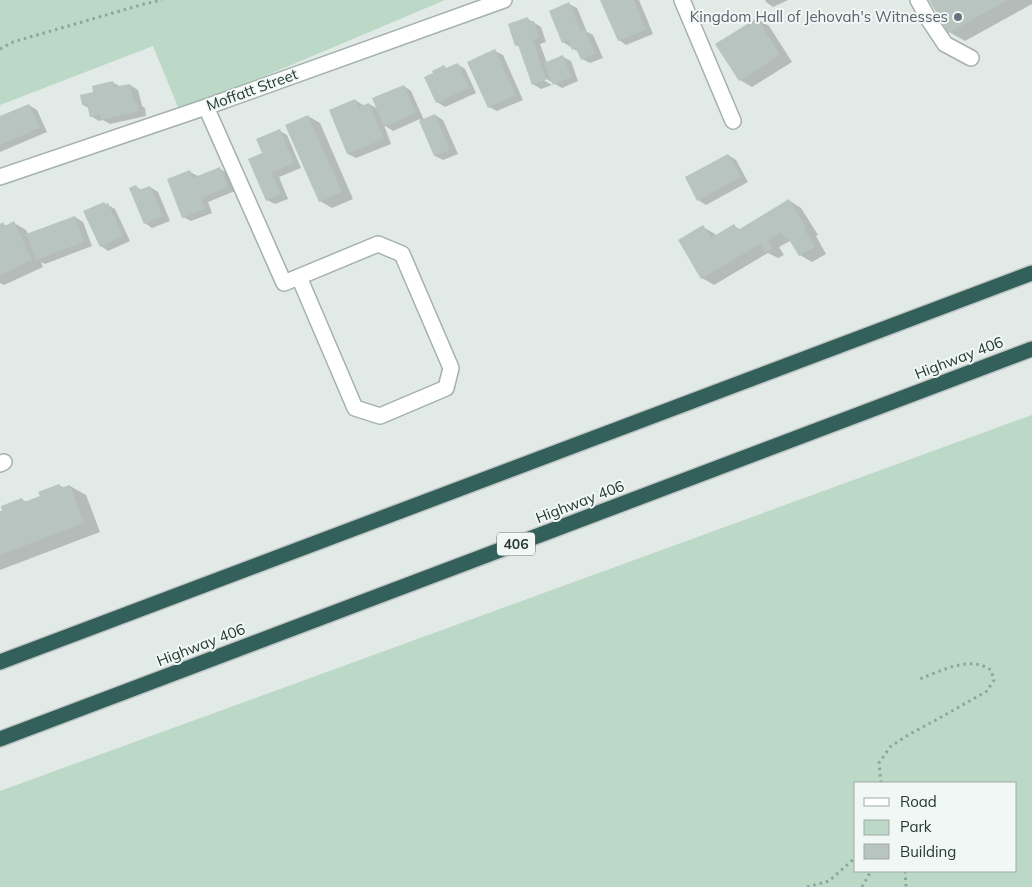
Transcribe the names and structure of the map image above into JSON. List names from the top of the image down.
{
  "streets": {
    "highway": ["Highway 406", "406"],
    "street": ["Moffatt Street"]
  },
  "places": ["Kingdom Hall of Jehovah's Witnesses"],
  "legend": ["Road", "Park", "Building"]
}
